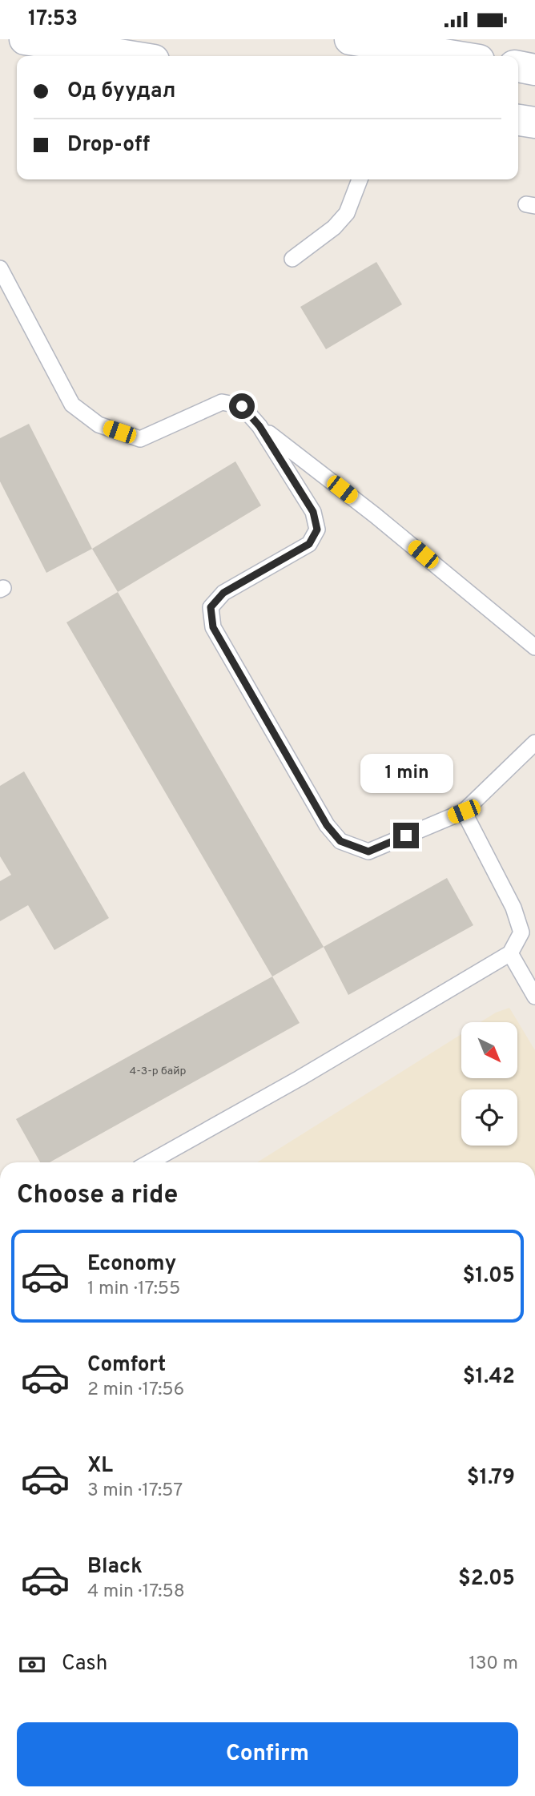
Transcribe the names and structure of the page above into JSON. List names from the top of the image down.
{
  "house_numbers": ["4-3-р байр"],
  "north": "bottom right",
  "page": {
    "status": "17:53",
    "banner": ["Од буудал", "Drop-off"],
    "bubble": "1 min",
    "heading": "Choose a ride",
    "list": [
      {
        "name": "Economy",
        "note": "1 min · 17:55",
        "value": "$1.05"
      },
      {
        "name": "Comfort",
        "note": "2 min · 17:56",
        "value": "$1.42"
      },
      {
        "name": "XL",
        "note": "3 min · 17:57",
        "value": "$1.79"
      },
      {
        "name": "Black",
        "note": "4 min · 17:58",
        "value": "$2.05"
      }
    ],
    "pay": ["Cash", "130 m"],
    "buttons": "Confirm"
  }
}
